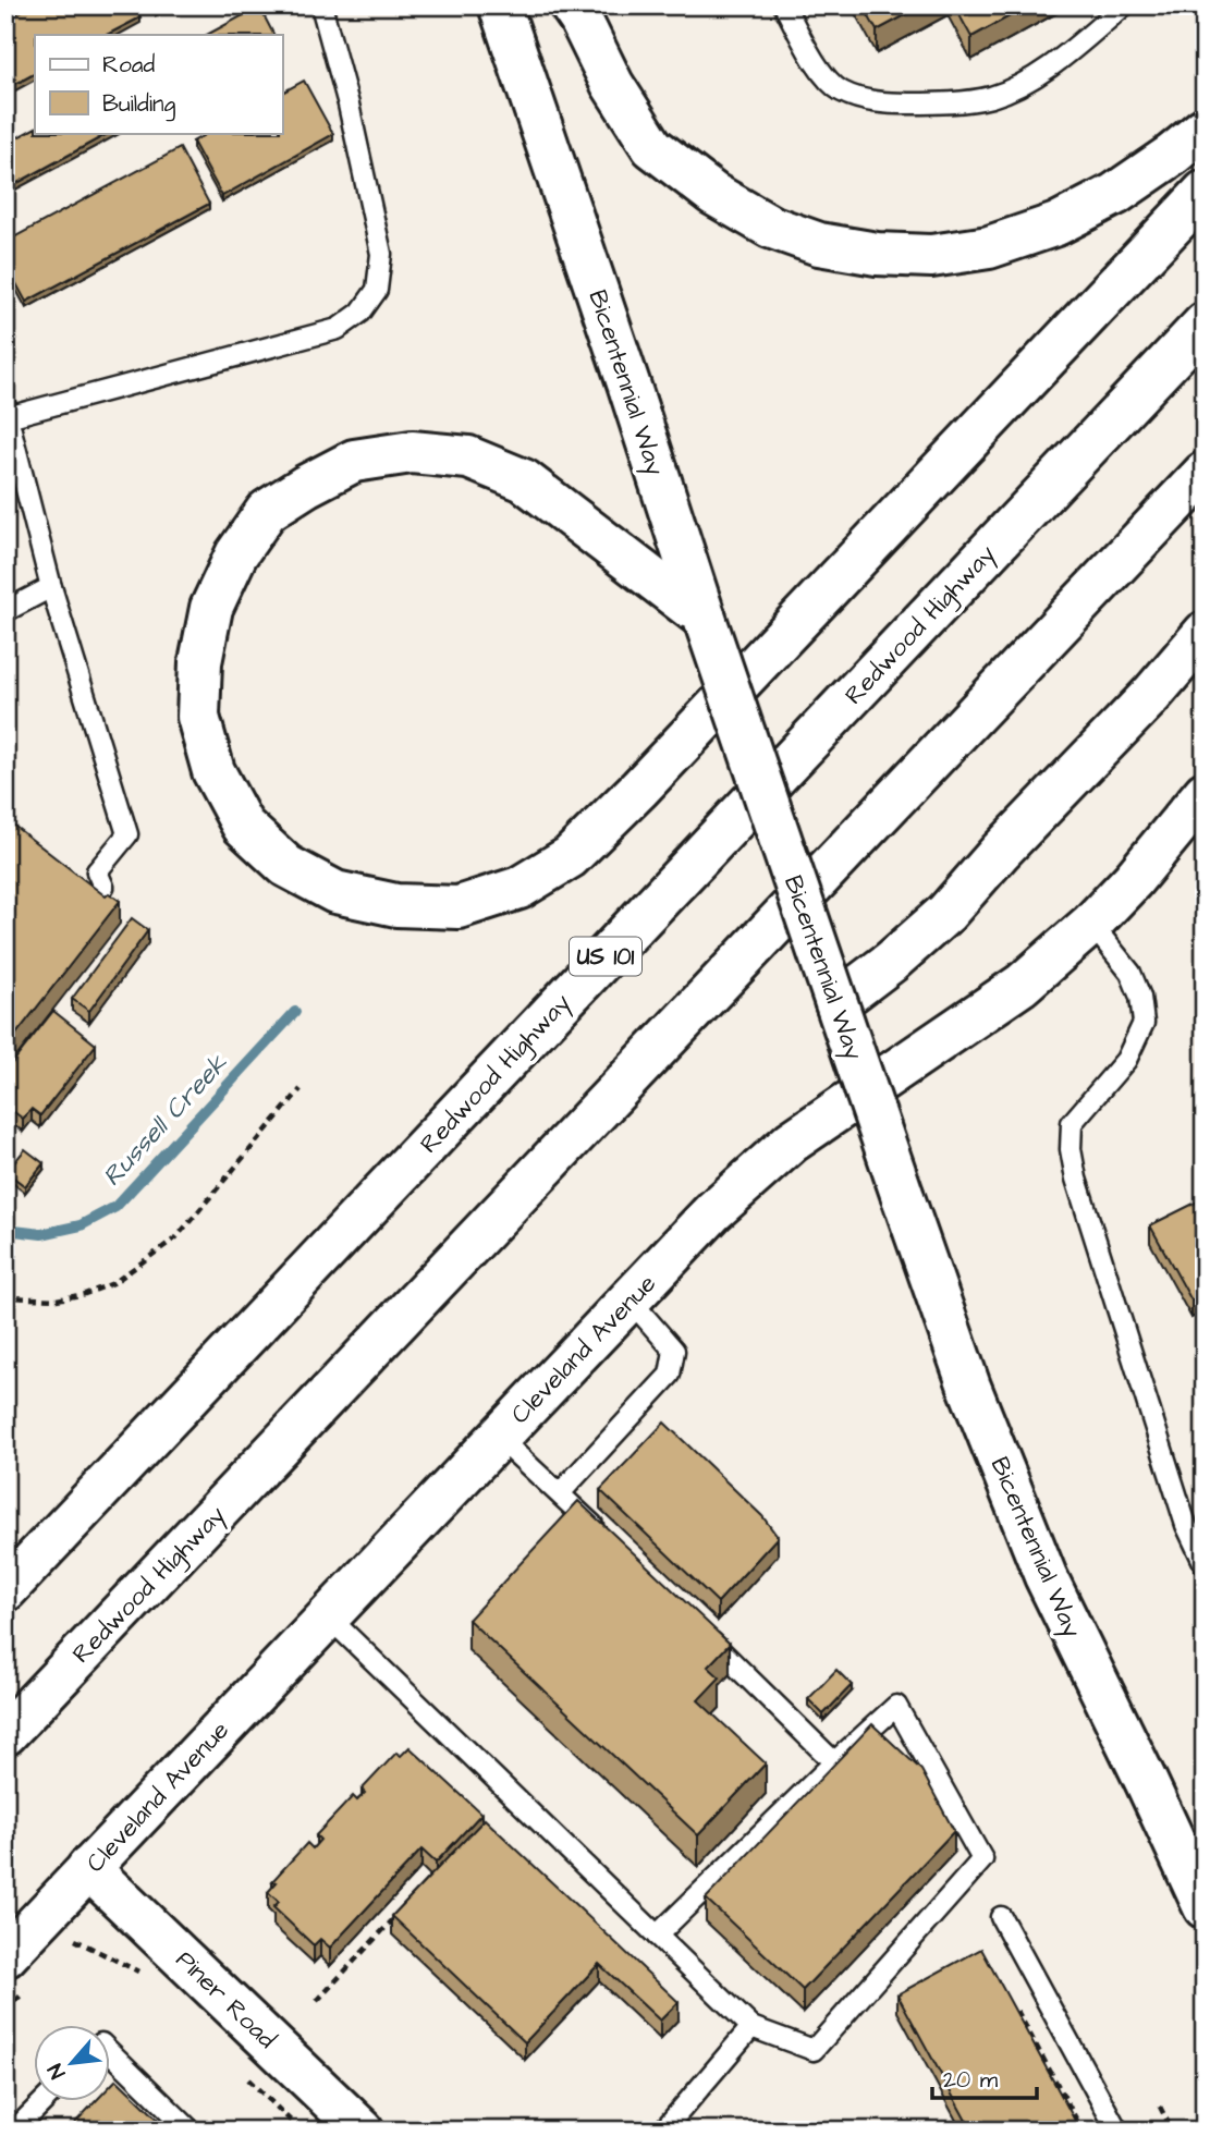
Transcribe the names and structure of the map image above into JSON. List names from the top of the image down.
{
  "streets": {
    "main road": [
      "Bicentennial Way",
      "Redwood Highway",
      "US 101",
      "Cleveland Avenue",
      "Piner Road"
    ]
  },
  "crossings": [
    ["Cleveland Avenue", "Piner Road"]
  ],
  "water": ["Russell Creek"],
  "legend": ["Road", "Building"],
  "scale_bar": "20 m",
  "north": "bottom left"
}
